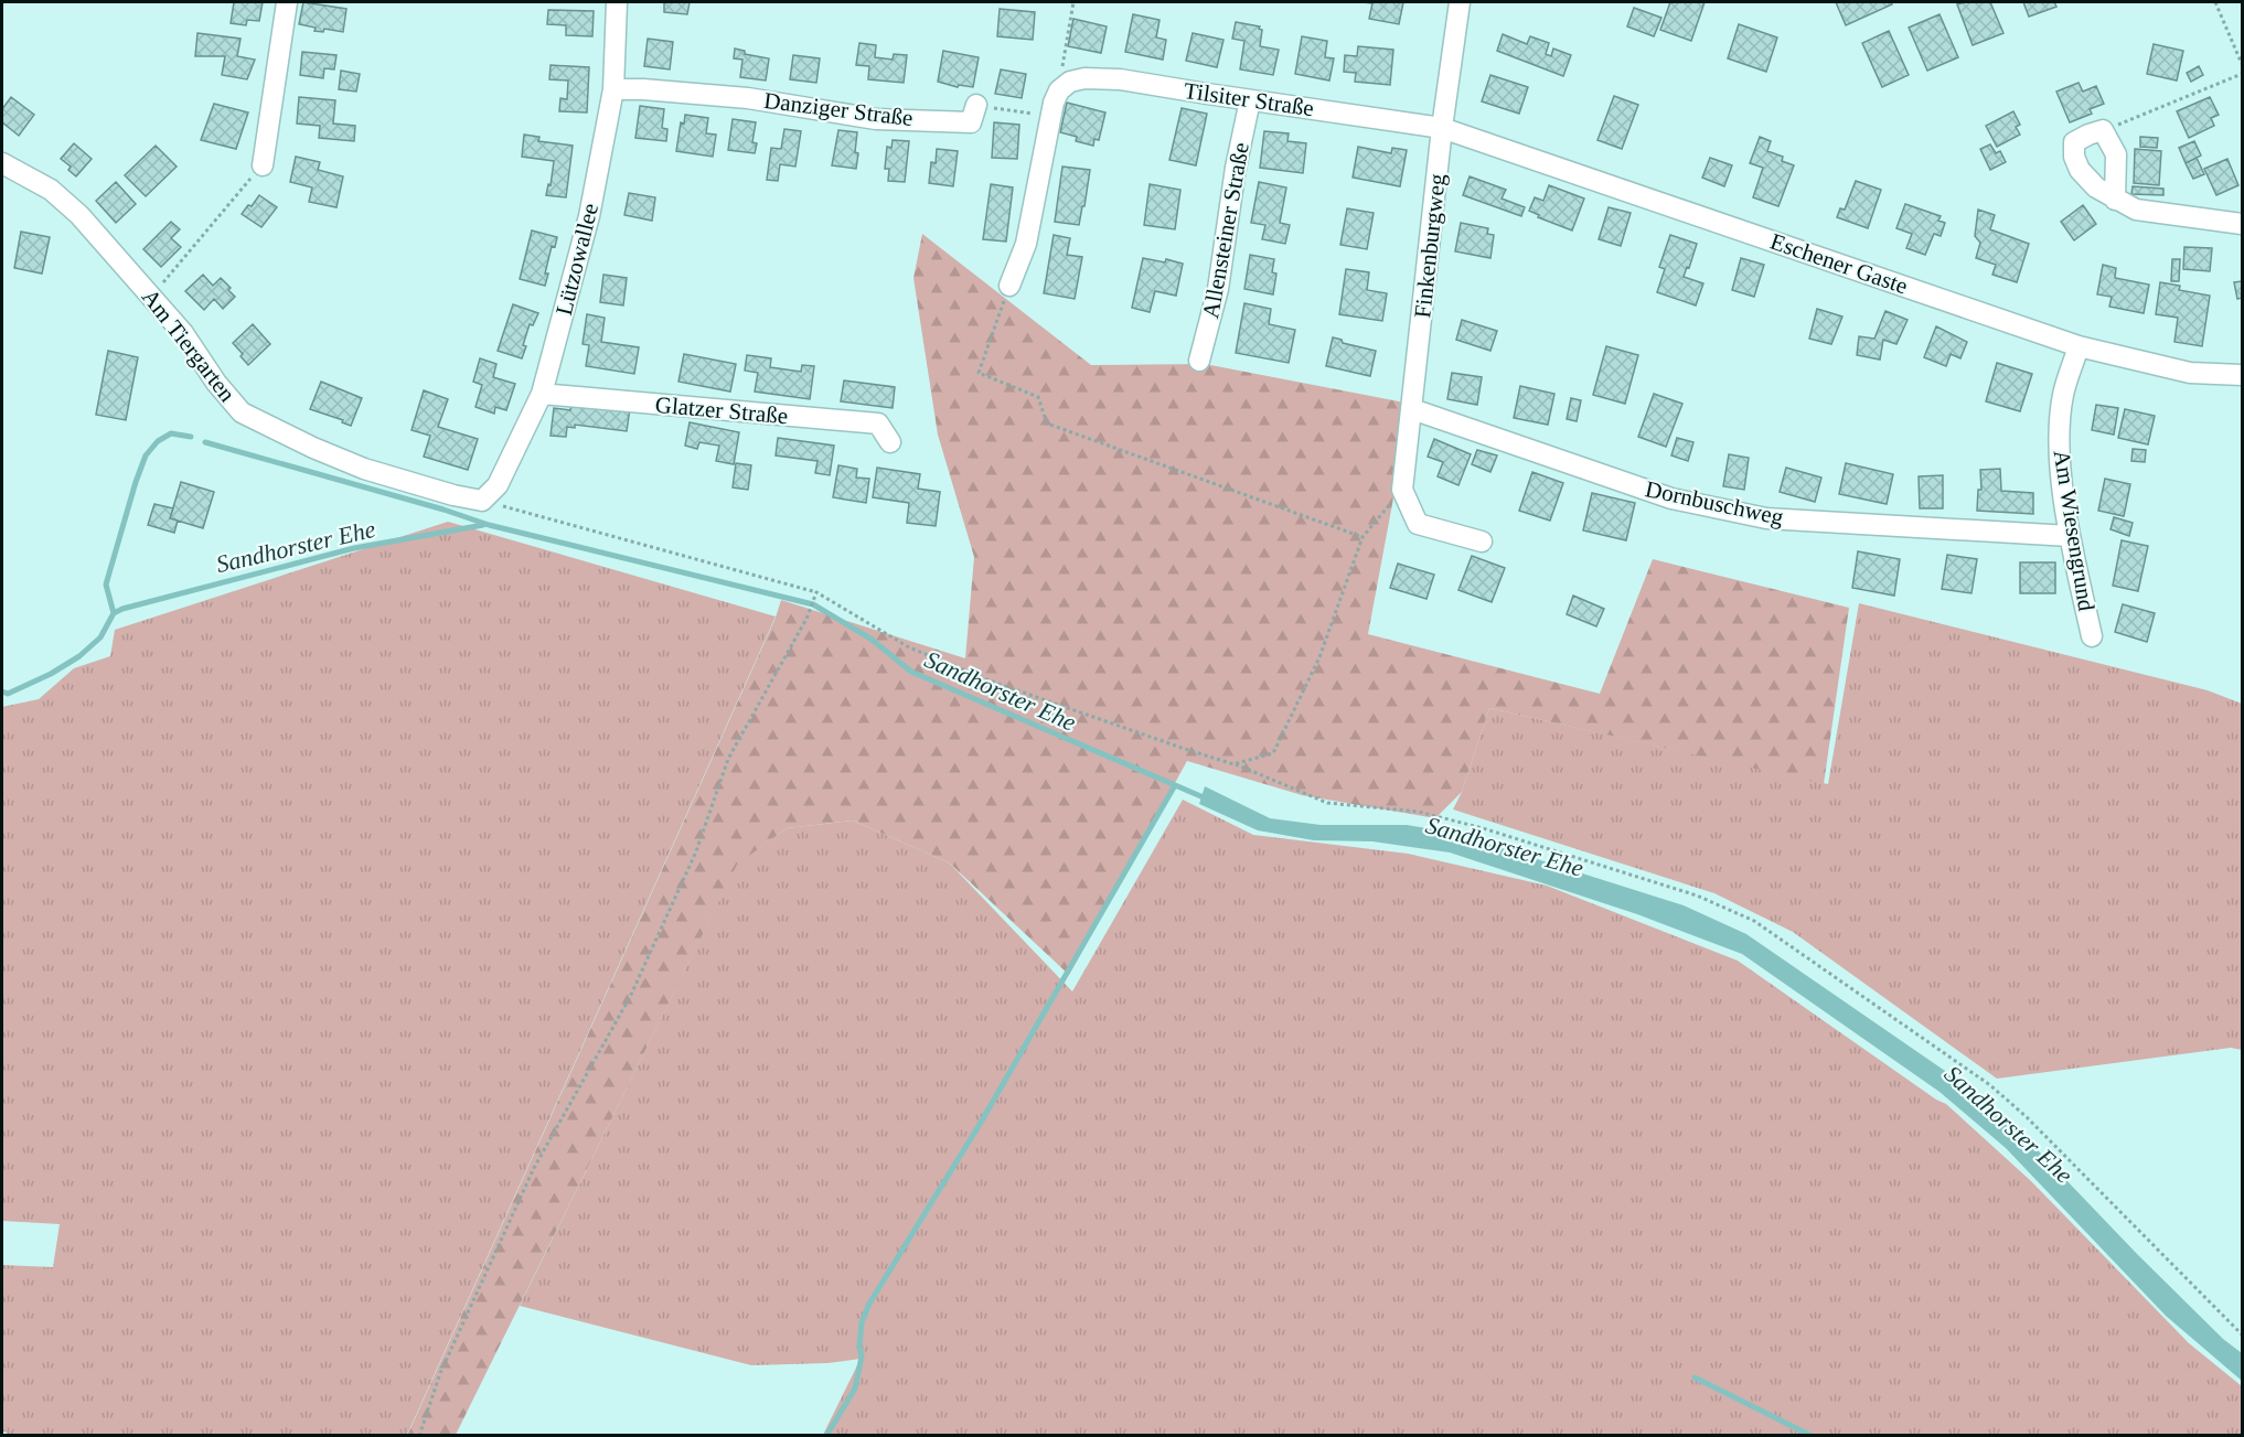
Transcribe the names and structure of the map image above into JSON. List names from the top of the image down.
{
  "streets": {
    "street": [
      "Tilsiter Straße",
      "Danziger Straße",
      "Allensteiner Straße",
      "Finkenburgweg",
      "Lützowallee",
      "Eschener Gaste",
      "Am Tiergarten",
      "Glatzer Straße",
      "Dornbuschweg",
      "Am Wiesengrund"
    ]
  },
  "crossings": [
    ["Tilsiter Straße", "Allensteiner Straße"],
    ["Tilsiter Straße", "Finkenburgweg"],
    ["Tilsiter Straße", "Eschener Gaste"],
    ["Danziger Straße", "Lützowallee"],
    ["Finkenburgweg", "Eschener Gaste"],
    ["Finkenburgweg", "Dornbuschweg"],
    ["Lützowallee", "Am Tiergarten"],
    ["Lützowallee", "Glatzer Straße"],
    ["Eschener Gaste", "Am Wiesengrund"],
    ["Dornbuschweg", "Am Wiesengrund"]
  ],
  "water": ["Sandhorster Ehe"]
}
